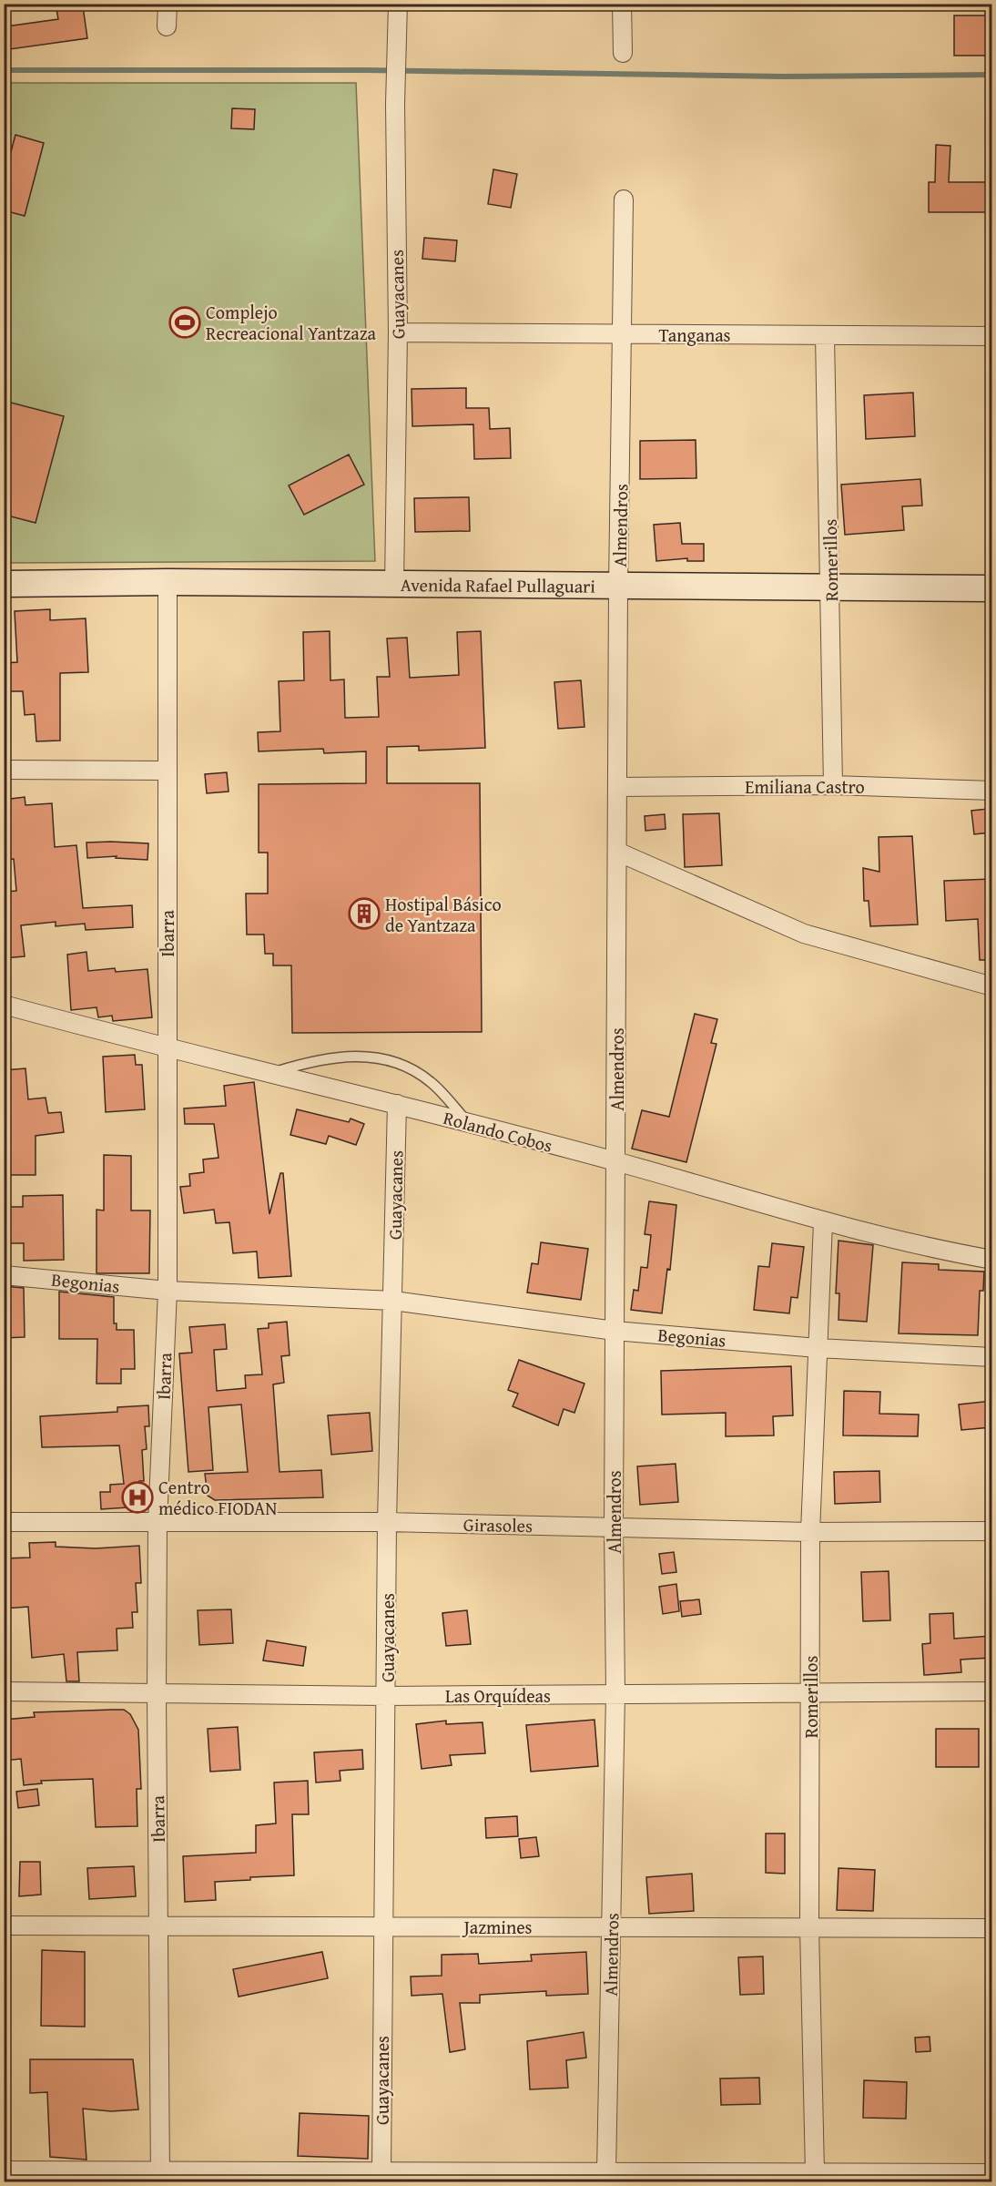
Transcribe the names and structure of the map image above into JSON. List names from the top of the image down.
{
  "streets": {
    "street": [
      "Guayacanes",
      "Tanganas",
      "Almendros",
      "Romerillos",
      "Avenida Rafael Pullaguari",
      "Emiliana Castro",
      "Ibarra",
      "Rolando Cobos",
      "Begonias",
      "Girasoles",
      "Las Orquídeas",
      "Jazmines"
    ]
  },
  "crossings": [
    ["Guayacanes", "Tanganas"],
    ["Guayacanes", "Avenida Rafael Pullaguari"],
    ["Guayacanes", "Rolando Cobos"],
    ["Guayacanes", "Begonias"],
    ["Guayacanes", "Girasoles"],
    ["Guayacanes", "Las Orquídeas"],
    ["Guayacanes", "Jazmines"],
    ["Tanganas", "Almendros"],
    ["Tanganas", "Romerillos"],
    ["Almendros", "Avenida Rafael Pullaguari"],
    ["Almendros", "Emiliana Castro"],
    ["Almendros", "Rolando Cobos"],
    ["Almendros", "Begonias"],
    ["Almendros", "Girasoles"],
    ["Almendros", "Las Orquídeas"],
    ["Almendros", "Jazmines"],
    ["Romerillos", "Avenida Rafael Pullaguari"],
    ["Romerillos", "Emiliana Castro"],
    ["Romerillos", "Rolando Cobos"],
    ["Romerillos", "Begonias"],
    ["Romerillos", "Girasoles"],
    ["Romerillos", "Las Orquídeas"],
    ["Romerillos", "Jazmines"],
    ["Avenida Rafael Pullaguari", "Ibarra"],
    ["Ibarra", "Rolando Cobos"],
    ["Ibarra", "Begonias"],
    ["Ibarra", "Girasoles"],
    ["Ibarra", "Las Orquídeas"],
    ["Ibarra", "Jazmines"]
  ],
  "places": {
    "sports": ["Complejo Recreacional Yantzaza"],
    "building": ["Hostipal Básico de Yantzaza"],
    "hospital": ["Centro médico FIODAN"]
  }
}
